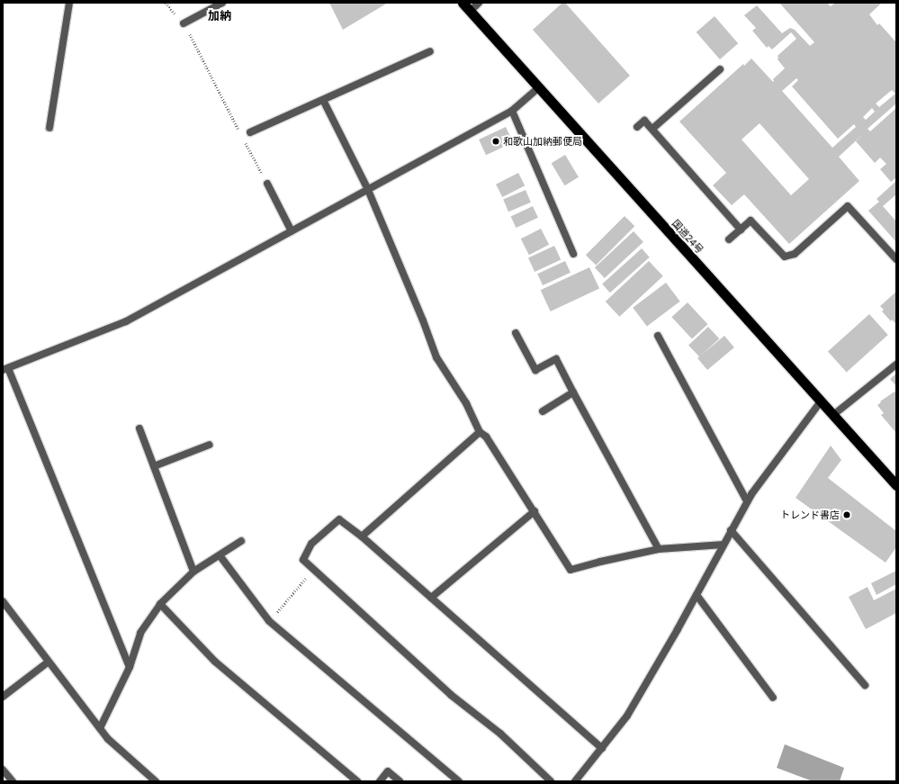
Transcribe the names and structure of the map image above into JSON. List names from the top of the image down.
{
  "streets": {
    "highway": ["国道24号"]
  },
  "districts": ["加納"],
  "places": ["和歌山加納郵便局", "トレンド書店"]
}
